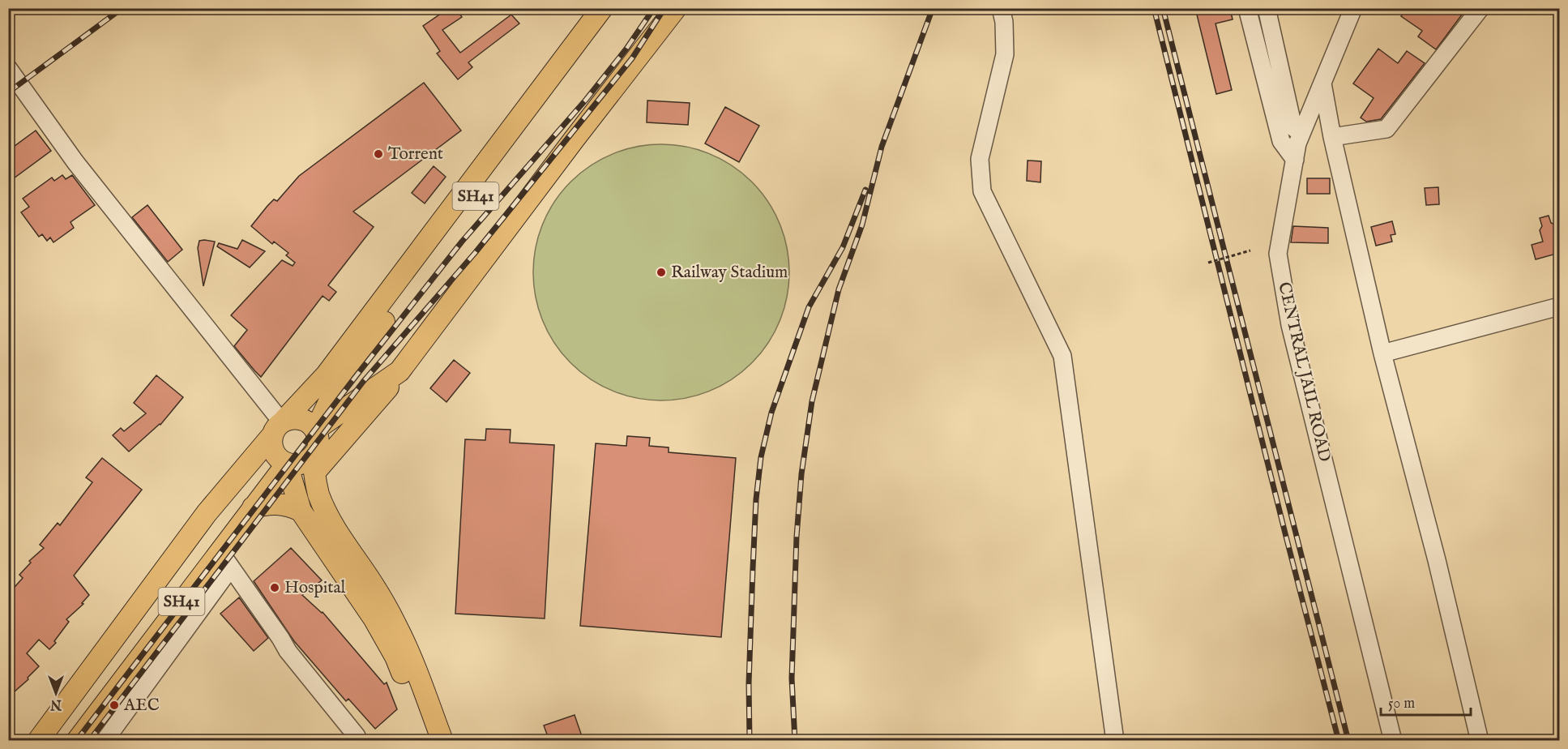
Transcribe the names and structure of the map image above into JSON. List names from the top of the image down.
{
  "streets": {
    "main road": ["SH41"],
    "street": ["CENTRAL JAIL ROAD"]
  },
  "places": [
    "Torrent",
    "Railway Stadium",
    "Hospital",
    "AEC"
  ],
  "scale_bar": "50 m",
  "north": "bottom"
}
